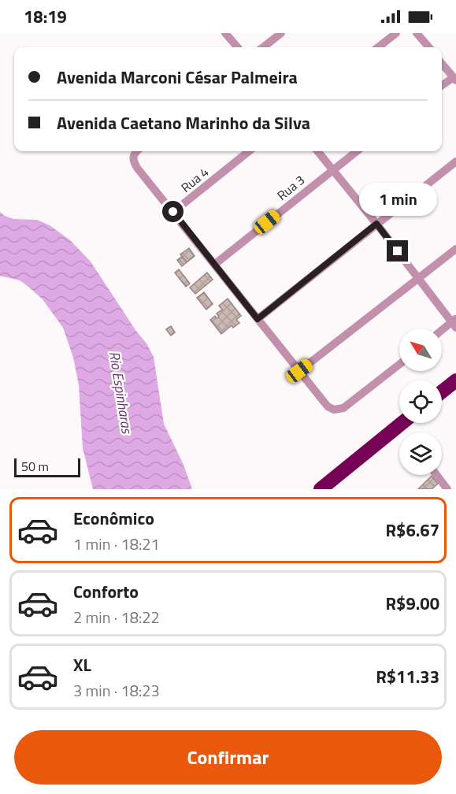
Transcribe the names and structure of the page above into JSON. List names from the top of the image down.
{
  "streets": {
    "street": ["Rua 4", "Rua 3"]
  },
  "water": ["Rio Espinharas"],
  "scale_bar": "50 m",
  "north": "top left",
  "page": {
    "status": "18:19",
    "banner": ["Avenida Marconi César Palmeira", "Avenida Caetano Marinho da Silva"],
    "bubble": "1 min",
    "scale": "50 m",
    "list": [
      {
        "name": "Econômico",
        "note": "1 min · 18:21",
        "value": "R$6.67"
      },
      {
        "name": "Conforto",
        "note": "2 min · 18:22",
        "value": "R$9.00"
      },
      {
        "name": "XL",
        "note": "3 min · 18:23",
        "value": "R$11.33"
      }
    ],
    "buttons": "Confirmar"
  }
}
